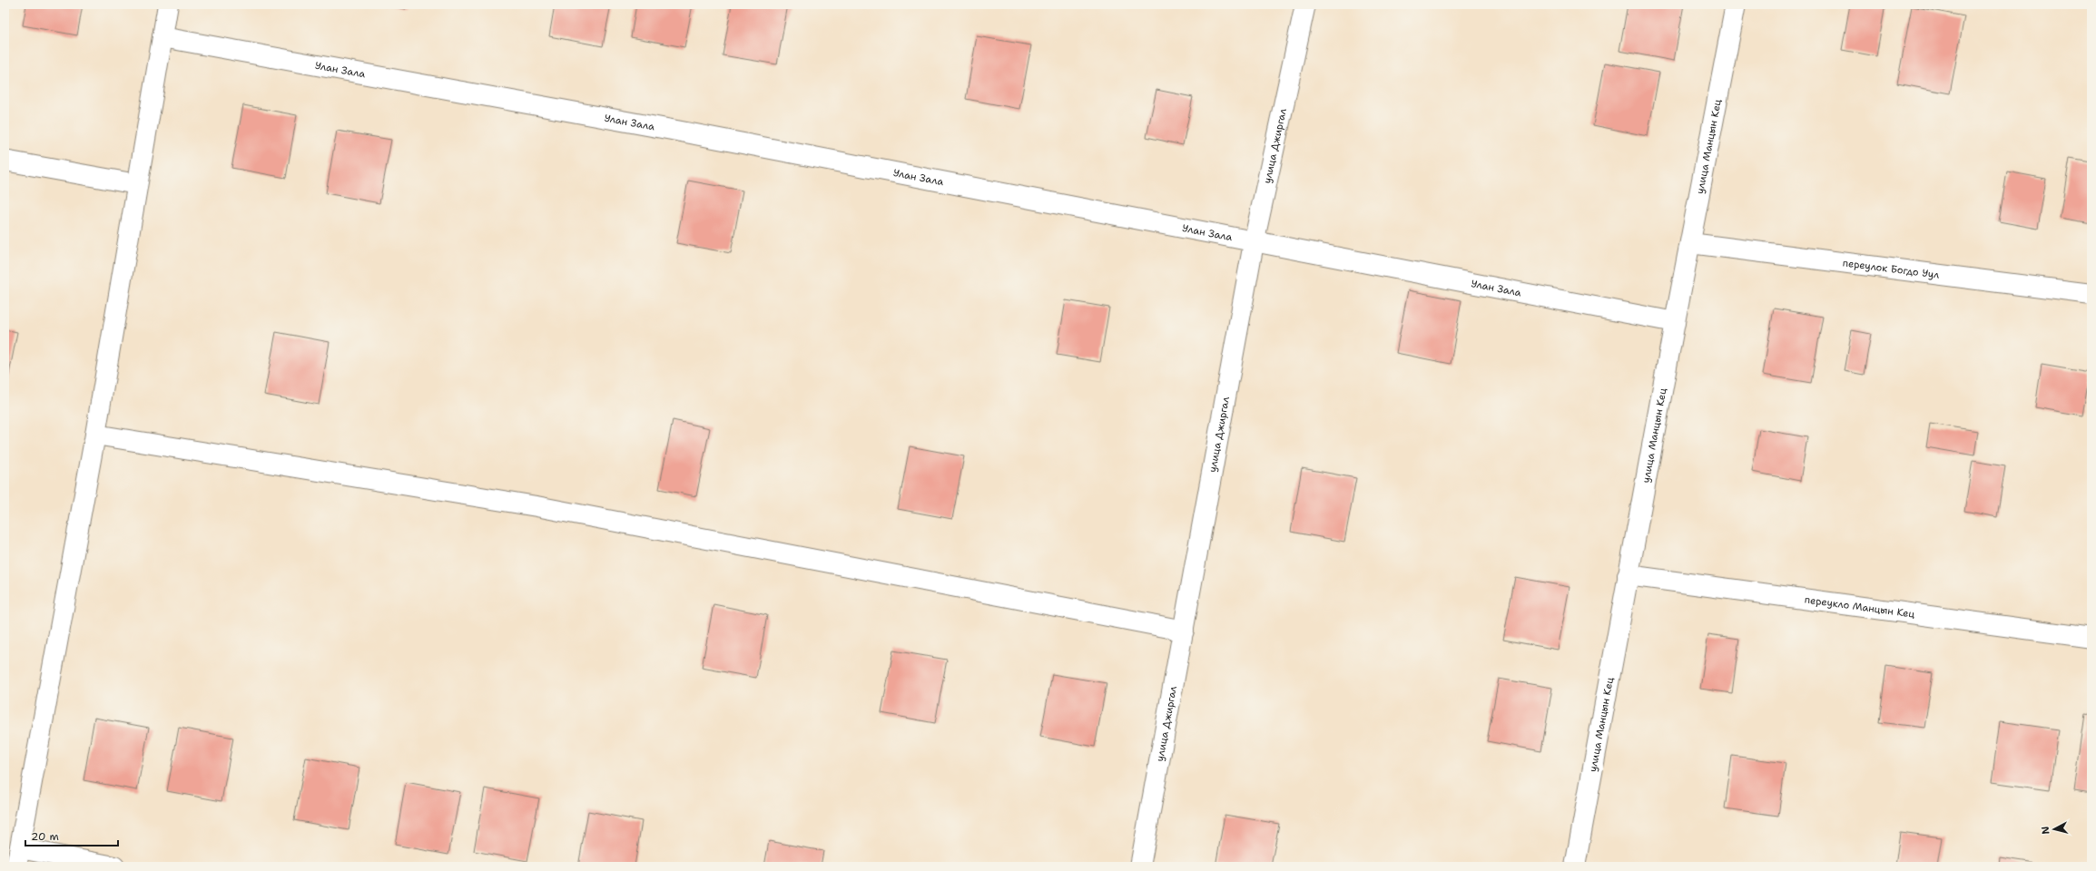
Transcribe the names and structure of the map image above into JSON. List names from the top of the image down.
{
  "streets": {
    "street": [
      "Улан Зала",
      "улица Джиргал",
      "улица Манцын Кец",
      "переулок Богдо Уул",
      "переукло Манцын Кец"
    ]
  },
  "crossings": [
    ["Улан Зала", "улица Джиргал"],
    ["Улан Зала", "улица Манцын Кец"],
    ["улица Манцын Кец", "переулок Богдо Уул"],
    ["улица Манцын Кец", "переукло Манцын Кец"]
  ],
  "scale_bar": "20 m",
  "north": "left"
}
